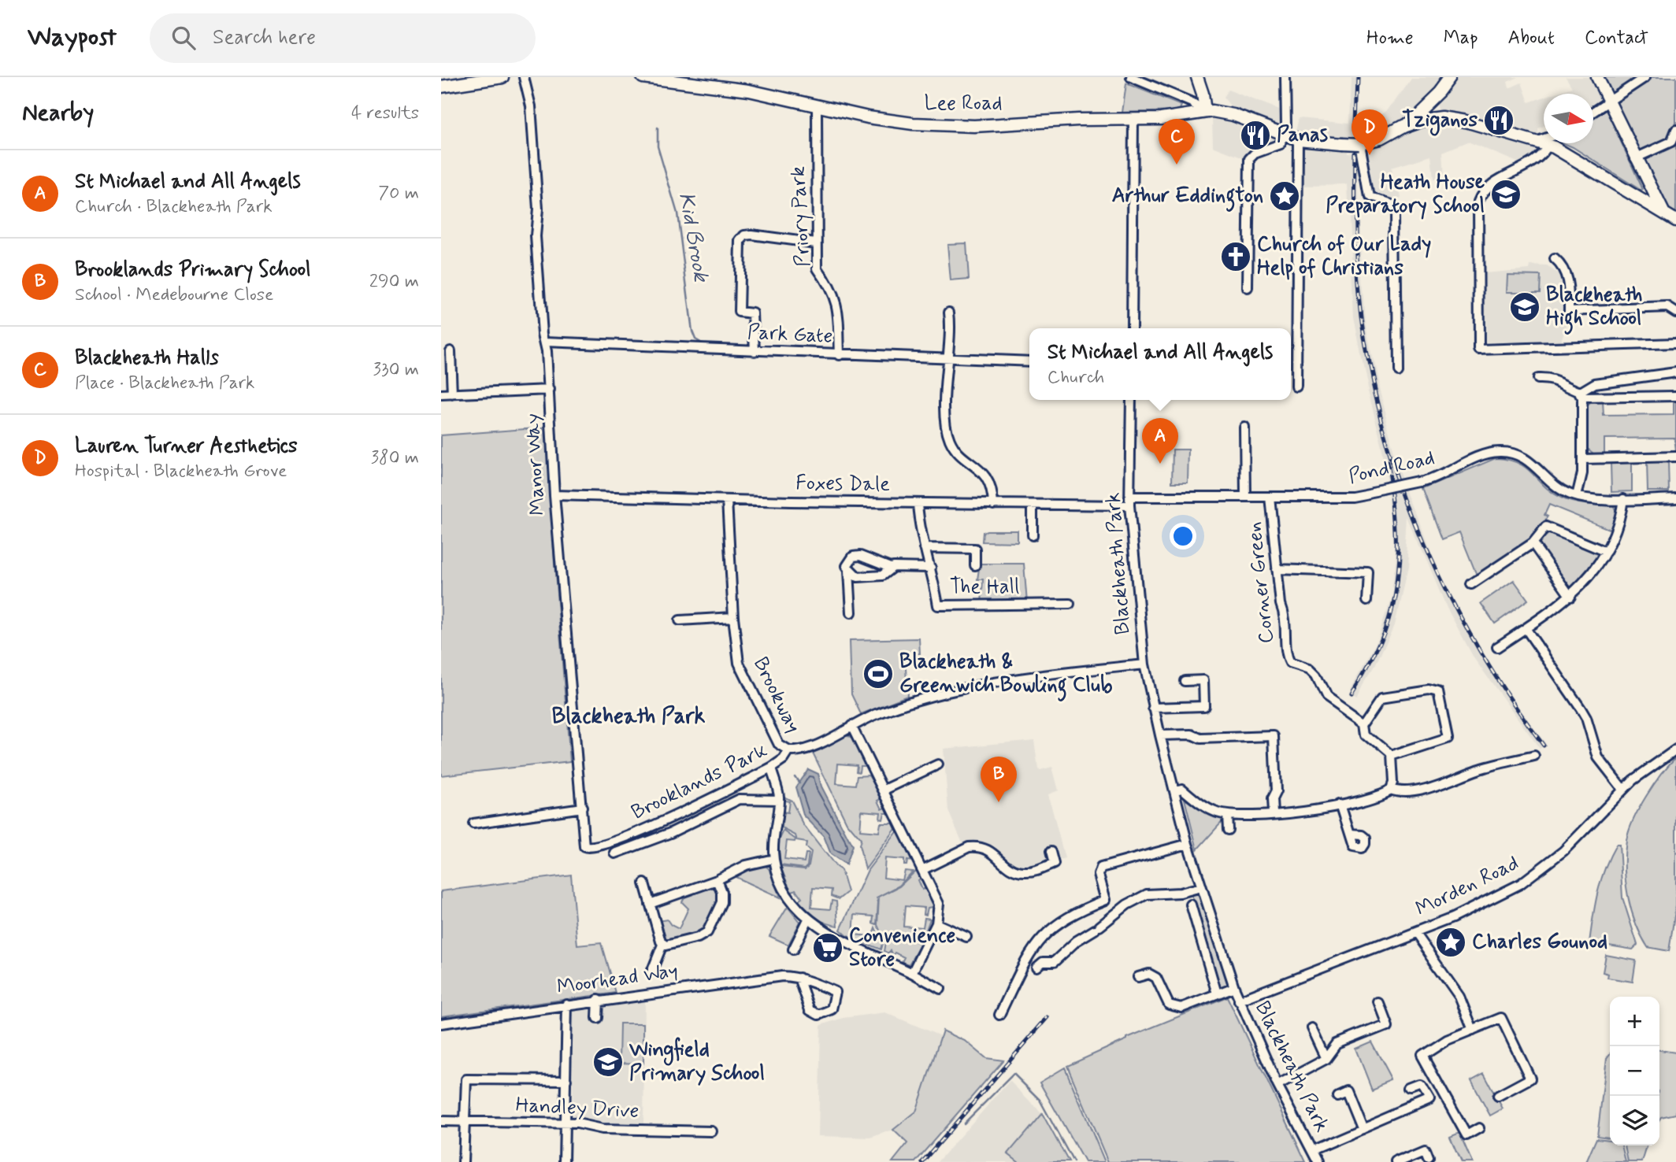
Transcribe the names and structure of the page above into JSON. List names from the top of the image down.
{
  "streets": {
    "main road": ["Lee Road"],
    "street": [
      "Priory Park",
      "Park Gate",
      "Manor Way",
      "Pond Road",
      "Foxes Dale",
      "Blackheath Park",
      "Corner Green",
      "The Hall",
      "Brookway",
      "Brooklands Park",
      "Morden Road",
      "Moorhead Way",
      "Handley Drive"
    ]
  },
  "crossings": [
    ["Lee Road", "Priory Park"],
    ["Priory Park", "Park Gate"],
    ["Park Gate", "Manor Way"],
    ["Manor Way", "Foxes Dale"],
    ["Manor Way", "Brooklands Park"],
    ["Pond Road", "Foxes Dale"],
    ["Pond Road", "Blackheath Park"],
    ["Pond Road", "Corner Green"],
    ["Foxes Dale", "Blackheath Park"],
    ["Foxes Dale", "The Hall"],
    ["Foxes Dale", "Brookway"],
    ["Blackheath Park", "Brooklands Park"],
    ["Blackheath Park", "Morden Road"],
    ["Brookway", "Brooklands Park"]
  ],
  "districts": ["Blackheath Park"],
  "water": ["Kid Brook"],
  "places": {
    "restaurant": ["Tziganos", "Panas"],
    "school or university": ["Heath House Preparatory School", "Blackheath High School", "Wingfield Primary School"],
    "place": ["Arthur Eddington", "Charles Gounod"],
    "church": ["Church of Our Lady Help of Christians"],
    "sports": ["Blackheath & Greenwich Bowling Club"],
    "supermarket": ["Convenience Store"]
  },
  "north": "right",
  "page": {
    "header": "Waypost",
    "search": "Search here",
    "nav": [
      "Home",
      "Map",
      "About",
      "Contact"
    ],
    "heading": ["Nearby", "4 results"],
    "pins": [
      "D",
      "C",
      "A",
      "B"
    ],
    "list": [
      {
        "mark": "A",
        "name": "St Michael and All Angels",
        "note": "Church · Blackheath Park",
        "value": "70 m"
      },
      {
        "mark": "B",
        "name": "Brooklands Primary School",
        "note": "School · Medebourne Close",
        "value": "290 m"
      },
      {
        "mark": "C",
        "name": "Blackheath Halls",
        "note": "Place · Blackheath Park",
        "value": "330 m"
      },
      {
        "mark": "D",
        "name": "Lauren Turner Aesthetics",
        "note": "Hospital · Blackheath Grove",
        "value": "380 m"
      }
    ],
    "popup": ["St Michael and All Angels", "Church"],
    "map_buttons": ["+", "−"]
  }
}
